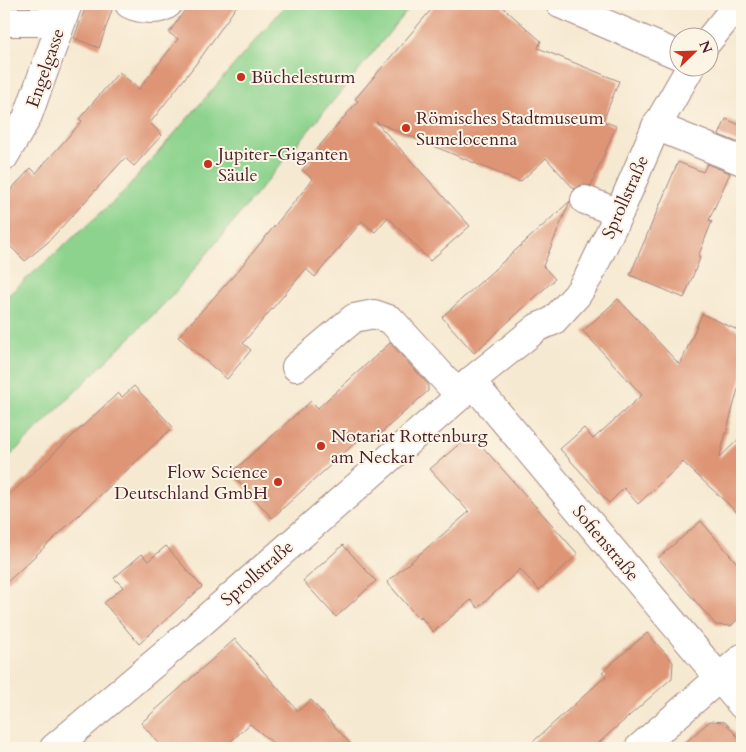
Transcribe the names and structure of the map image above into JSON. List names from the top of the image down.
{
  "streets": {
    "main road": ["Engelgasse", "Sprollstraße", "Sofienstraße"]
  },
  "crossings": [
    ["Sprollstraße", "Sofienstraße"]
  ],
  "places": [
    "Büchelesturm",
    "Römisches Stadtmuseum Sumelocenna",
    "Jupiter-Giganten Säule",
    "Notariat Rottenburg am Neckar",
    "Flow Science Deutschland GmbH"
  ],
  "north": "top right"
}
